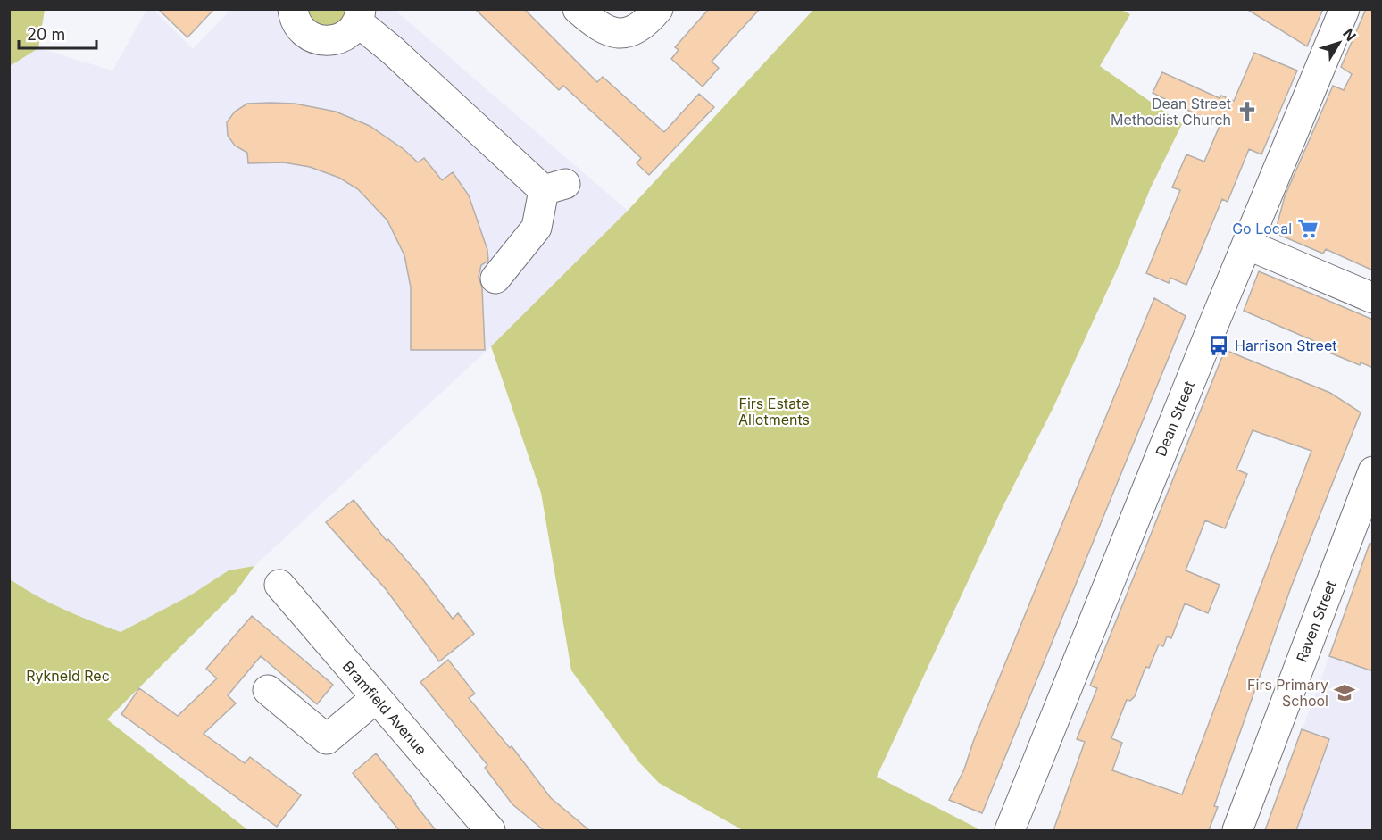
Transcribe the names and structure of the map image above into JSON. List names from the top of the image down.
{
  "streets": {
    "street": ["Dean Street", "Raven Street", "Bramfield Avenue"]
  },
  "parks": ["Firs Estate Allotments", "Rykneld Rec"],
  "places": {
    "church": ["Dean Street Methodist Church"],
    "supermarket": ["Go Local"],
    "bus stop": ["Harrison Street"],
    "school or university": ["Firs Primary School"]
  },
  "scale_bar": "20 m",
  "north": "top right"
}
